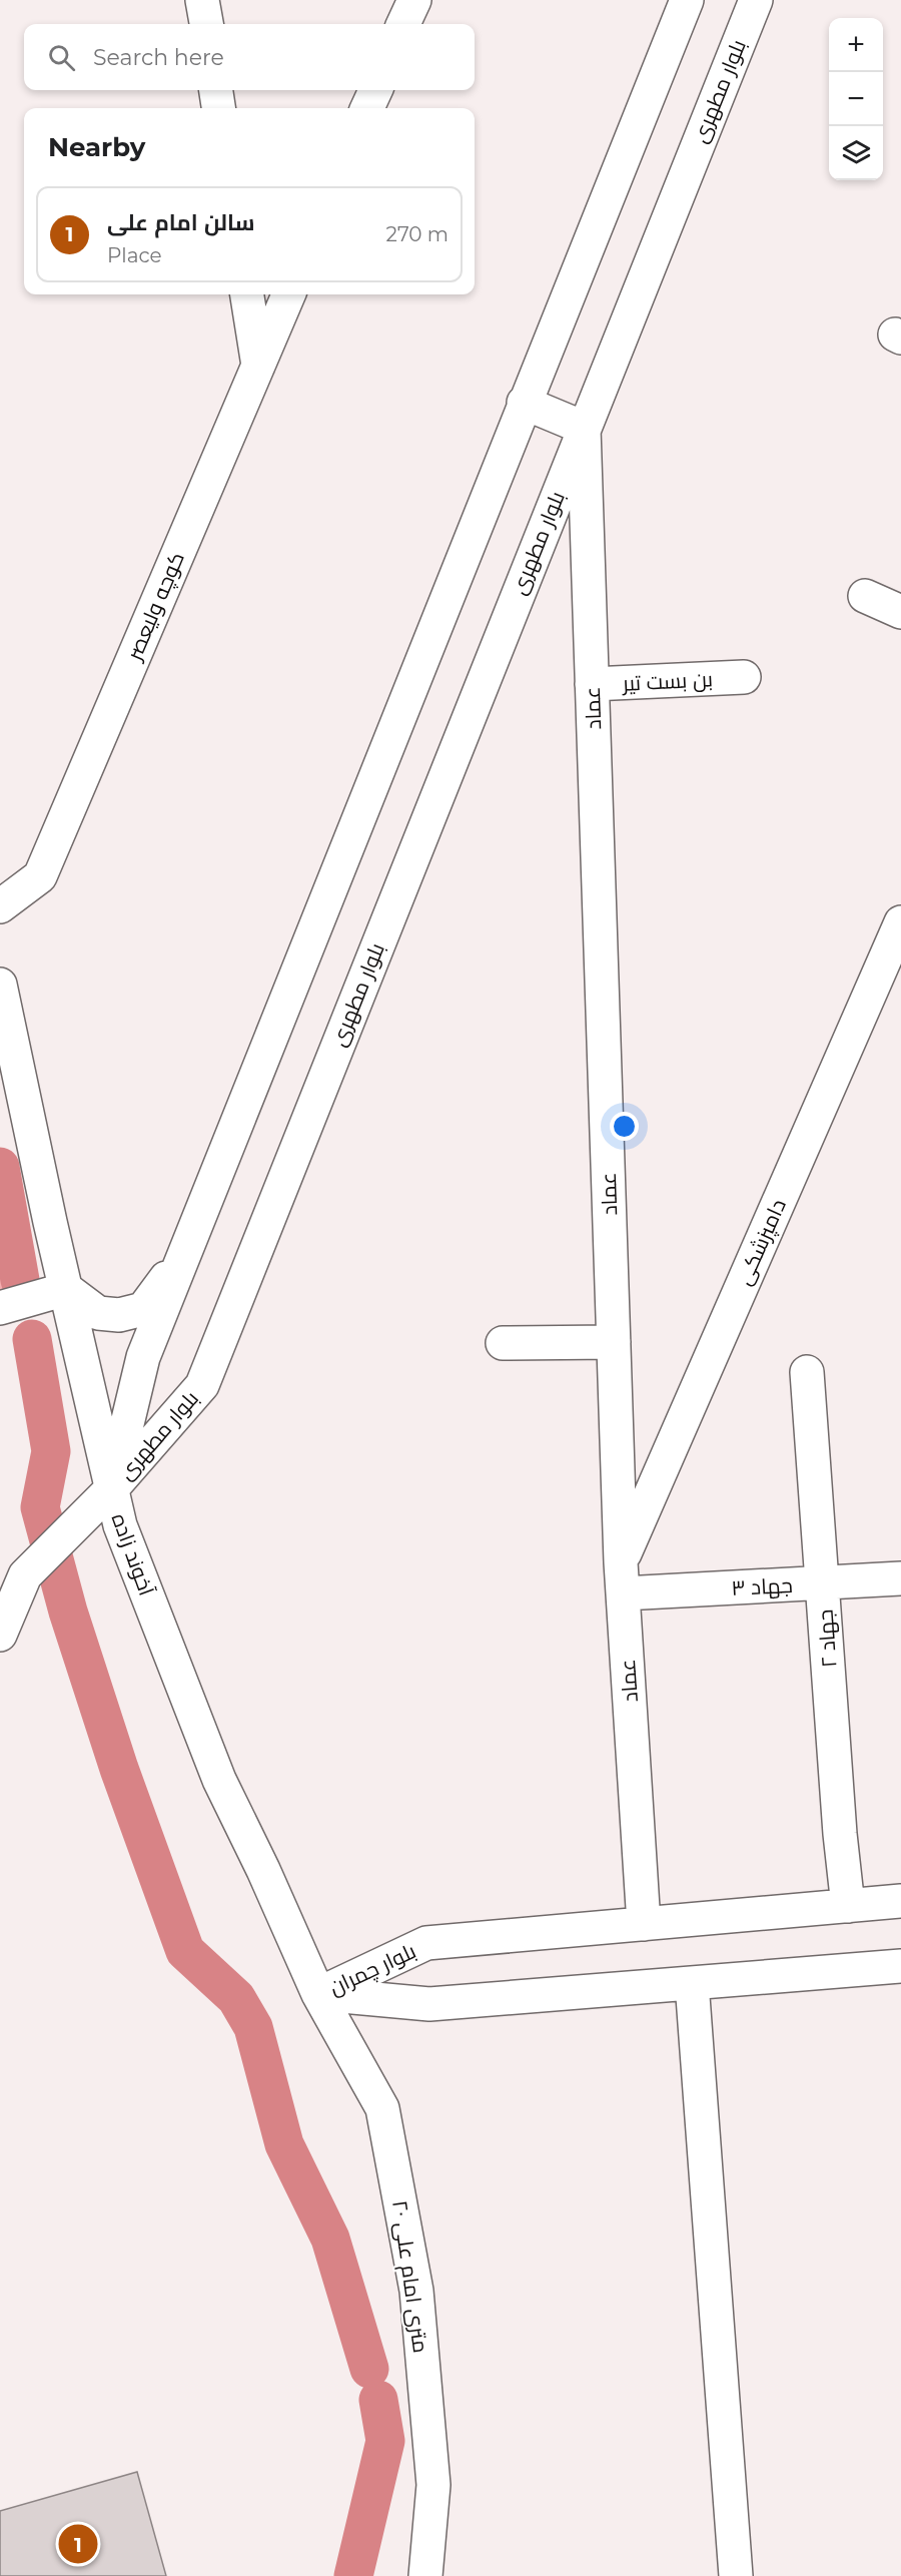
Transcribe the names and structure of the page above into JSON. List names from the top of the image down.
{
  "streets": {
    "street": [
      "بلوار مطهری",
      "کوچه ولیعصر",
      "بن بست تیر",
      "عماد",
      "دامپزشکی",
      "آخوند زاده",
      "جهاد ۳",
      "جهاد ۲",
      "بلوار چمران",
      "۲۰ متری امام علی"
    ]
  },
  "crossings": [
    ["بلوار مطهری", "عماد"],
    ["بلوار مطهری", "آخوند زاده"],
    ["بن بست تیر", "عماد"],
    ["عماد", "دامپزشکی"],
    ["عماد", "جهاد ۳"],
    ["عماد", "بلوار چمران"],
    ["دامپزشکی", "جهاد ۳"],
    ["آخوند زاده", "بلوار چمران"],
    ["آخوند زاده", "۲۰ متری امام علی"],
    ["جهاد ۳", "جهاد ۲"],
    ["جهاد ۲", "بلوار چمران"],
    ["بلوار چمران", "۲۰ متری امام علی"]
  ],
  "page": {
    "map_buttons": ["+", "−"],
    "search": "Search here",
    "heading": "Nearby",
    "list": [
      {
        "mark": "1",
        "name": "سالن امام علی",
        "note": "Place",
        "value": "270 m"
      }
    ],
    "pins": "1"
  }
}
